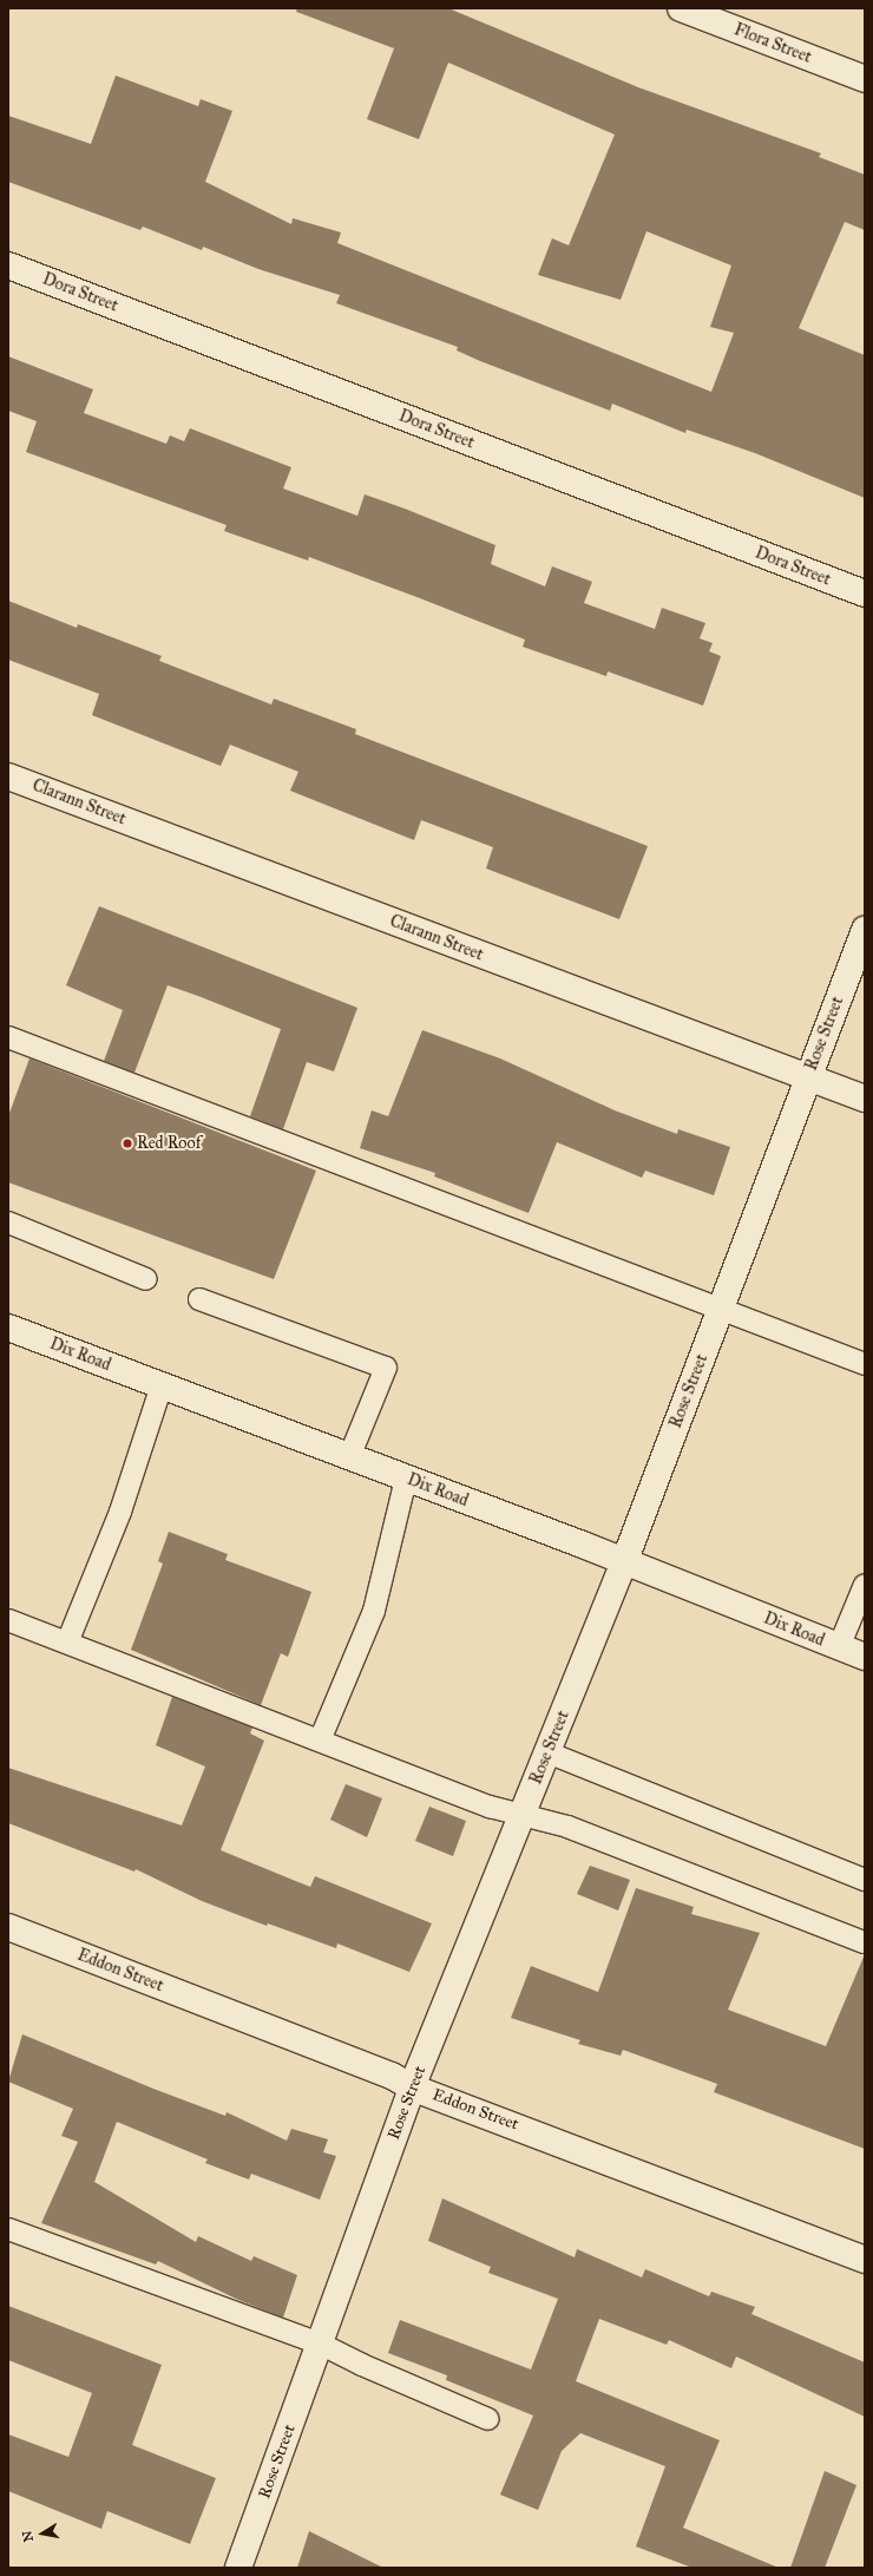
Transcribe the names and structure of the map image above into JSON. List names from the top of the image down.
{
  "streets": {
    "street": [
      "Flora Street",
      "Dora Street",
      "Clarann Street",
      "Rose Street",
      "Dix Road",
      "Eddon Street"
    ]
  },
  "crossings": [
    ["Clarann Street", "Rose Street"],
    ["Rose Street", "Dix Road"],
    ["Rose Street", "Eddon Street"]
  ],
  "places": ["Red Roof"],
  "north": "left"
}
